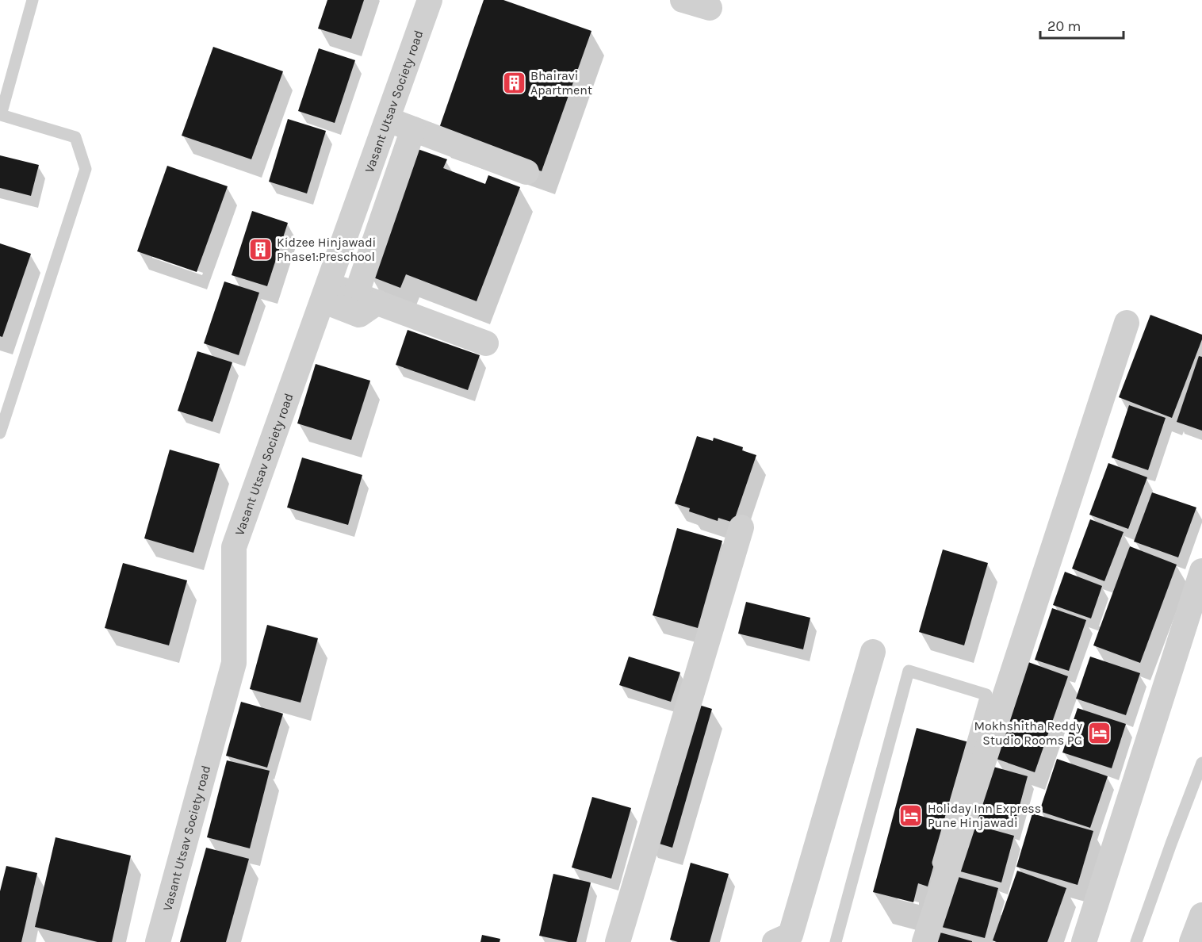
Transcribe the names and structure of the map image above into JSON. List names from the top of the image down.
{
  "streets": {
    "street": ["Vasant Utsav Society road"]
  },
  "places": {
    "building": ["Bhairavi Apartment", "Kidzee Hinjawadi Phase1:Preschool"],
    "hotel": ["Mokhshitha Reddy Studio Rooms PG", "Holiday Inn Express Pune Hinjawadi"]
  },
  "scale_bar": "20 m"
}
